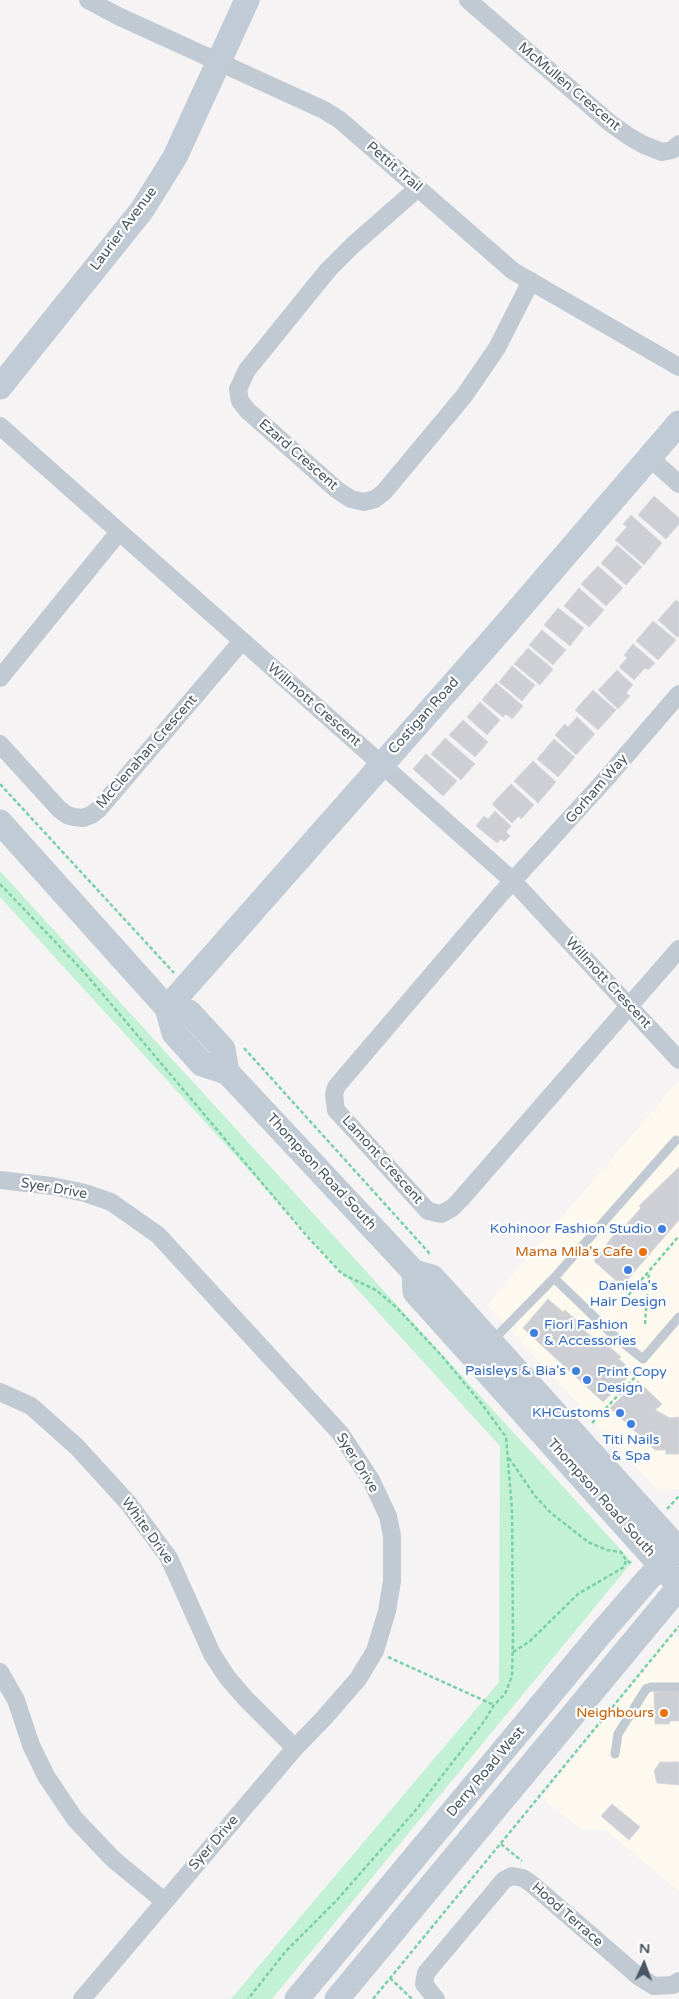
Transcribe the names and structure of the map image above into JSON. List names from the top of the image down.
{
  "streets": {
    "main road": [
      "Laurier Avenue",
      "Costigan Road",
      "Thompson Road South",
      "Derry Road West"
    ],
    "street": [
      "McMullen Crescent",
      "Pettit Trail",
      "Ezard Crescent",
      "Willmott Crescent",
      "McClenahan Crescent",
      "Gorham Way",
      "Lamont Crescent",
      "Syer Drive",
      "White Drive",
      "Hood Terrace"
    ]
  },
  "crossings": [
    ["Pettit Trail", "Laurier Avenue"],
    ["Pettit Trail", "Ezard Crescent"],
    ["Willmott Crescent", "Costigan Road"],
    ["Willmott Crescent", "McClenahan Crescent"],
    ["Willmott Crescent", "Gorham Way"],
    ["Willmott Crescent", "Lamont Crescent"],
    ["Costigan Road", "Thompson Road South"],
    ["Gorham Way", "Lamont Crescent"],
    ["Thompson Road South", "Derry Road West"],
    ["Syer Drive", "White Drive"]
  ],
  "places": [
    "Kohinoor Fashion Studio",
    "Mama Mila's Cafe",
    "Daniela's Hair Design",
    "Fiori Fashion & Accessories",
    "Paisleys & Bia's",
    "Print Copy Design",
    "KHCustoms",
    "Titi Nails & Spa",
    "Neighbours"
  ],
  "north": "top"
}
